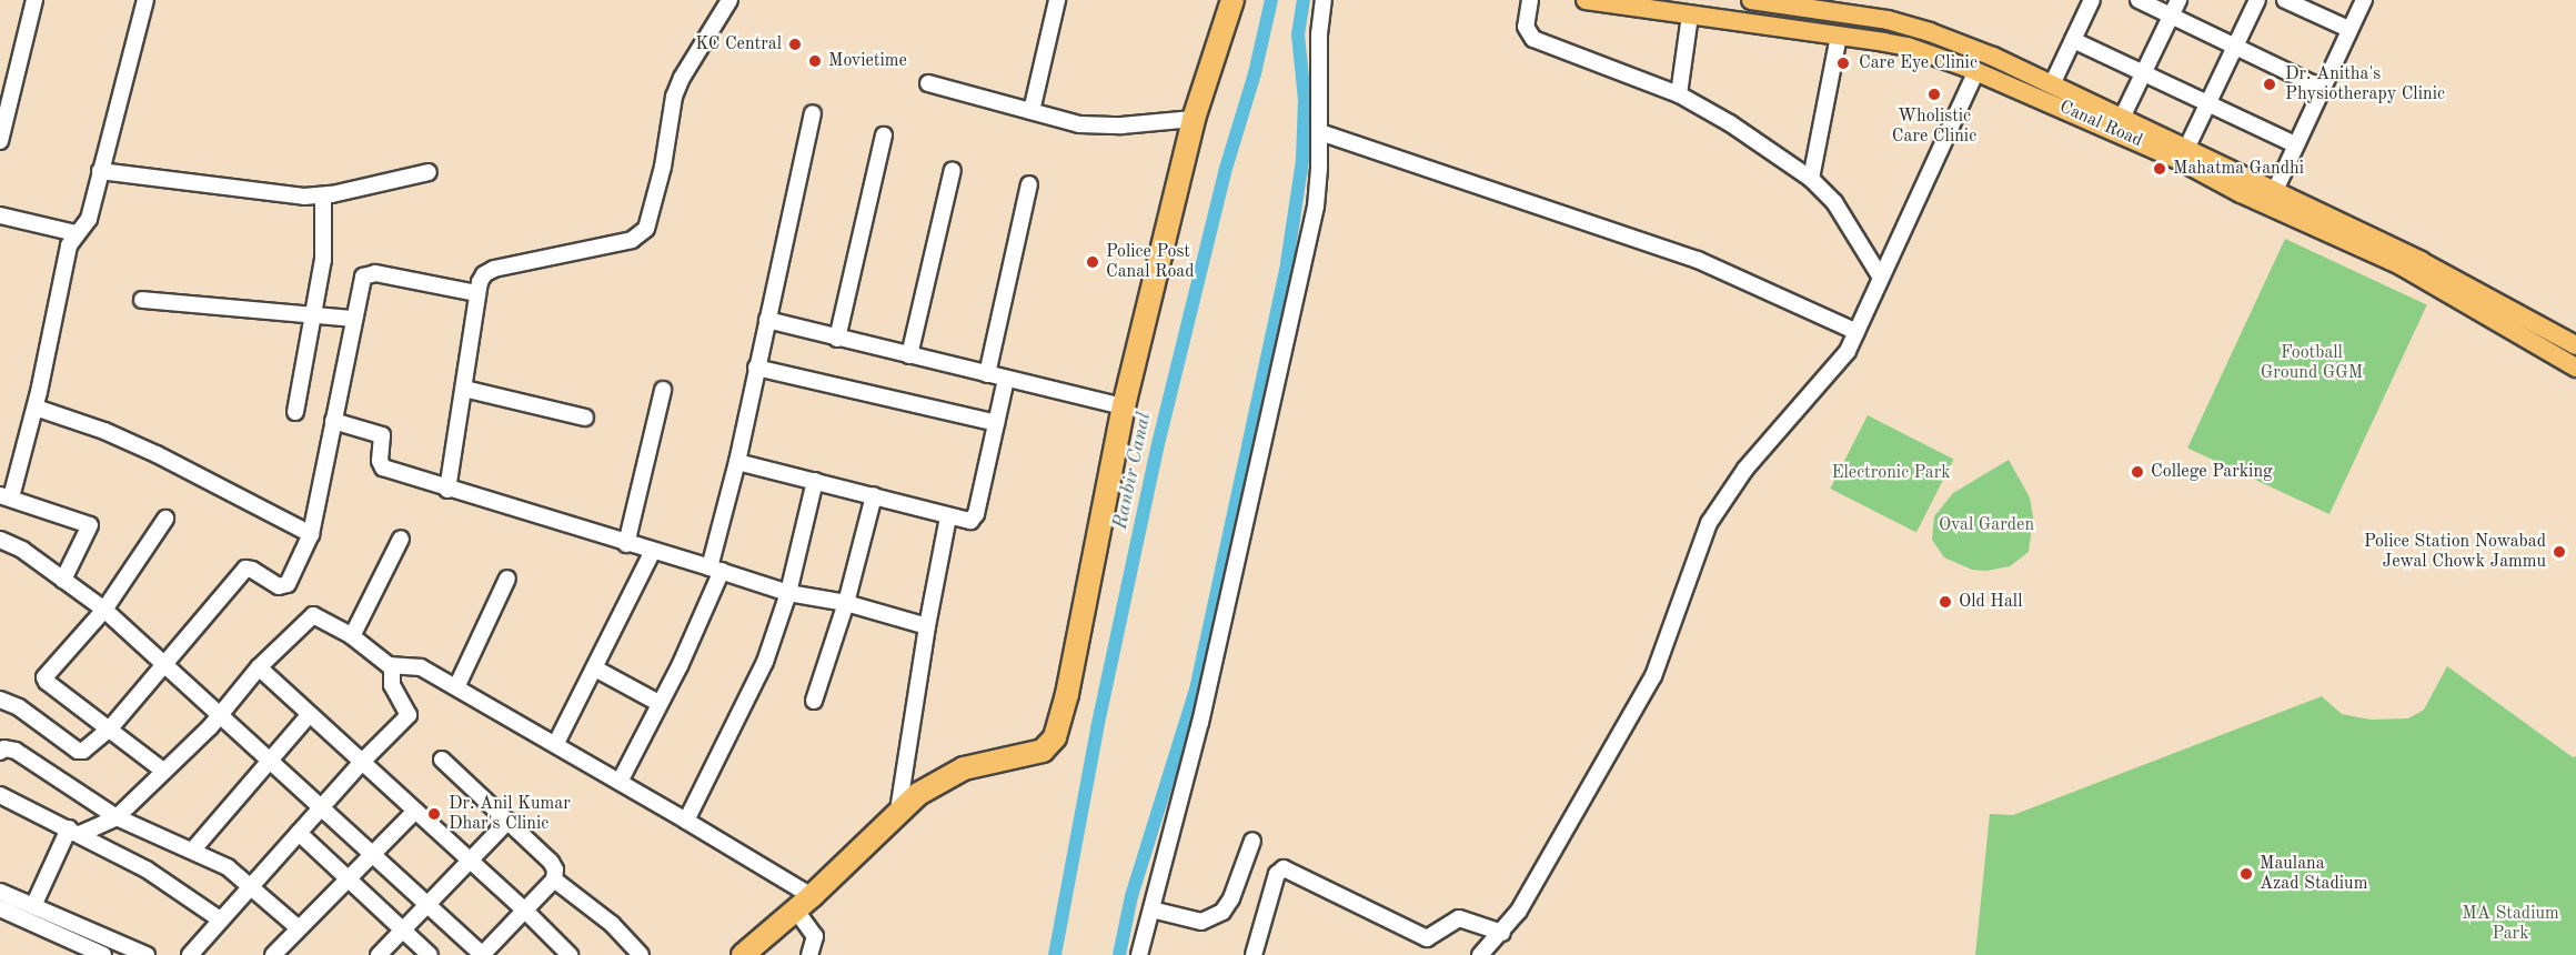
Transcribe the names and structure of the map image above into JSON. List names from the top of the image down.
{
  "streets": {
    "main road": ["Canal Road"]
  },
  "water": ["Ranbir Canal"],
  "parks": [
    "Football Ground GGM",
    "Electronic Park",
    "Oval Garden",
    "MA Stadium Park"
  ],
  "places": [
    "KC Central",
    "Movietime",
    "Care Eye Clinic",
    "Dr. Anitha's Physiotherapy Clinic",
    "Wholistic Care Clinic",
    "Mahatma Gandhi",
    "Police Post Canal Road",
    "College Parking",
    "Police Station Nowabad Jewal Chowk Jammu",
    "Old Hall",
    "Dr. Anil Kumar Dhar's Clinic",
    "Maulana Azad Stadium"
  ]
}
